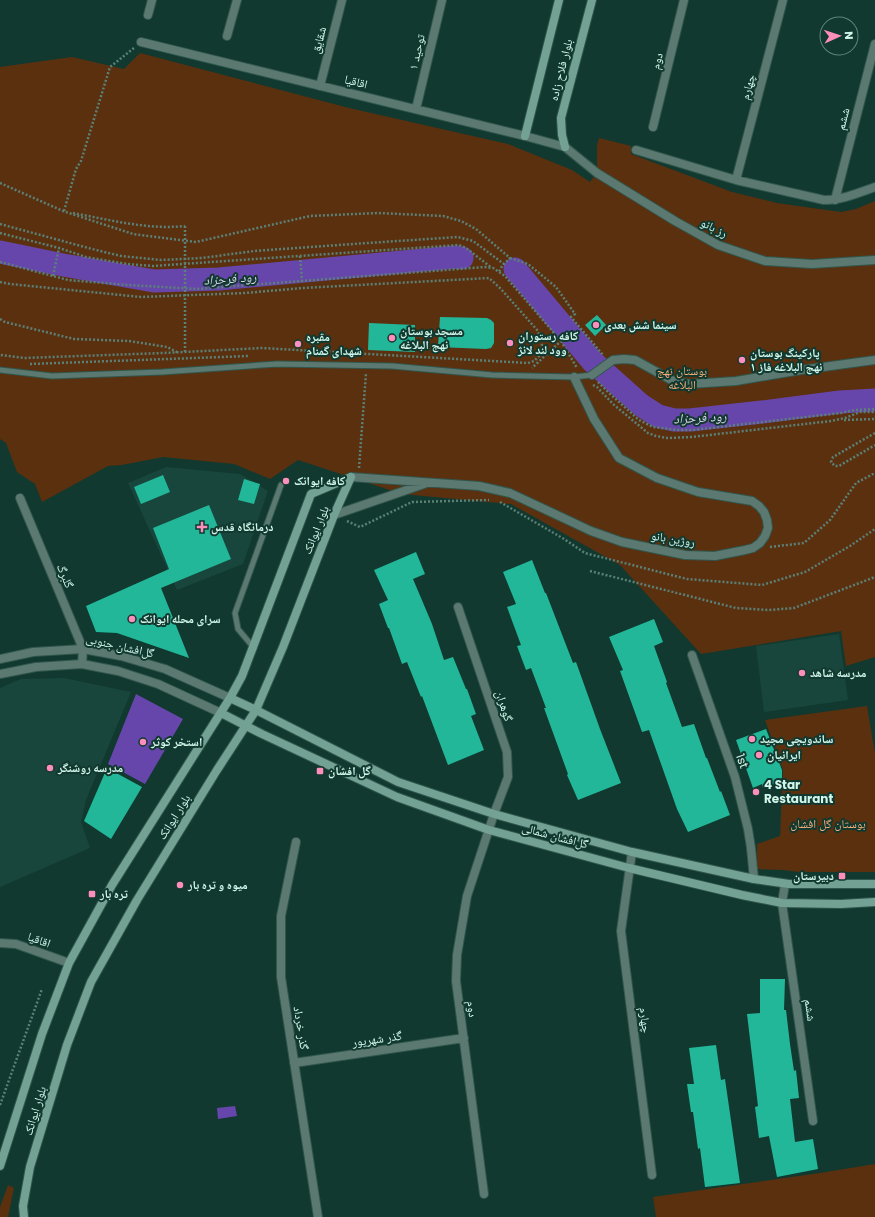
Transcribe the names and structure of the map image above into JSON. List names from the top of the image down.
{
  "streets": {
    "main road": ["بلوار فلاح زاده", "بلوار ایوانک", "گل‌افشان شمالی"],
    "street": [
      "شقایق",
      "توحید ۱",
      "دوم",
      "اقاقیا",
      "چهارم",
      "ششم",
      "رز بانو",
      "روژین بانو",
      "گلبرگ",
      "گل‌افشان جنوبی",
      "گوهران",
      "1st",
      "گذر خرداد",
      "گذر شهریور"
    ]
  },
  "crossings": [
    ["شقایق", "اقاقیا"],
    ["توحید ۱", "اقاقیا"],
    ["دوم", "گوهران"],
    ["دوم", "گل‌افشان شمالی"],
    ["دوم", "گذر شهریور"],
    ["بلوار فلاح زاده", "اقاقیا"],
    ["بلوار فلاح زاده", "رز بانو"],
    ["اقاقیا", "رز بانو"],
    ["اقاقیا", "بلوار ایوانک"],
    ["چهارم", "گل‌افشان شمالی"],
    ["ششم", "گل‌افشان شمالی"],
    ["بلوار ایوانک", "روژین بانو"],
    ["بلوار ایوانک", "گل‌افشان جنوبی"],
    ["بلوار ایوانک", "گل‌افشان شمالی"],
    ["گلبرگ", "گل‌افشان جنوبی"],
    ["گل‌افشان جنوبی", "گل‌افشان شمالی"],
    ["گوهران", "گل‌افشان شمالی"],
    ["1st", "گل‌افشان شمالی"],
    ["گذر خرداد", "گذر شهریور"]
  ],
  "water": ["رود فرحزاد"],
  "parks": ["بوستان نهج البلاغه", "بوستان گل افشان"],
  "places": {
    "other": [
      "سینما شش بعدی",
      "مسجد بوستان نهج البلاغه",
      "کافه رستوران وود لند لانژ",
      "مقبره شهدای گمنام",
      "پارکینگ بوستان نهج البلاغه فاز ۱",
      "کافه ایوانک",
      "سرای محله ایوانک",
      "مدرسه شاهد",
      "ساندویچی مجید",
      "استخر کوثر",
      "ایرانیان",
      "مدرسه روشنگر",
      "4 Star Restaurant",
      "میوه و تره بار"
    ],
    "health": ["درمانگاه قدس"],
    "transit": ["گل افشان", "دبیرستان", "تره بار"]
  },
  "north": "right"
}
